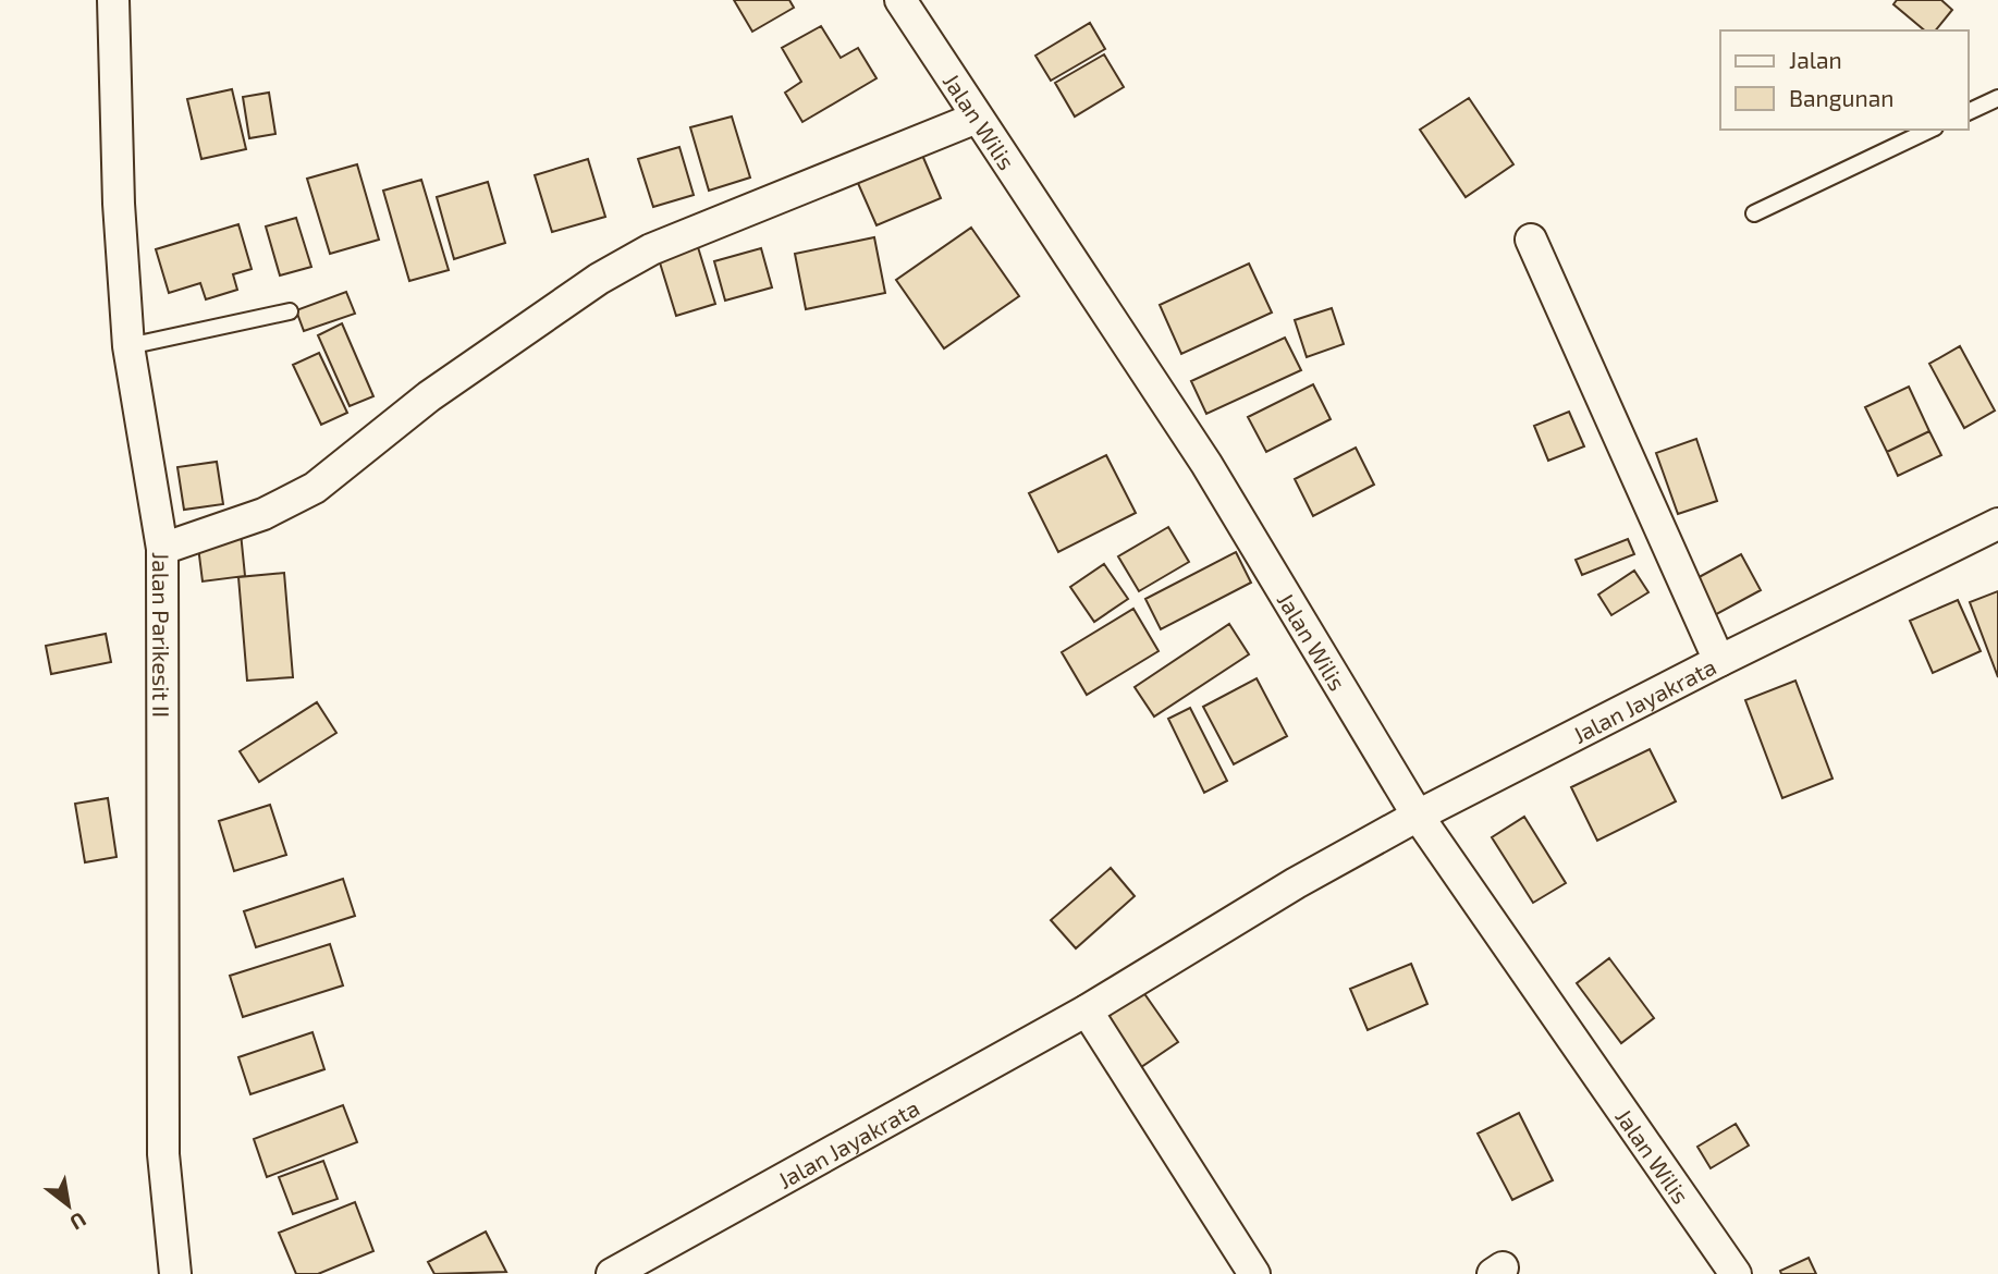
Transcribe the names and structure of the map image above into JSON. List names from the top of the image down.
{
  "streets": {
    "street": ["Jalan Wilis", "Jalan Parikesit II", "Jalan Jayakrata"]
  },
  "crossings": [
    ["Jalan Wilis", "Jalan Jayakrata"]
  ],
  "legend": ["Jalan", "Bangunan"],
  "north": "bottom right"
}
